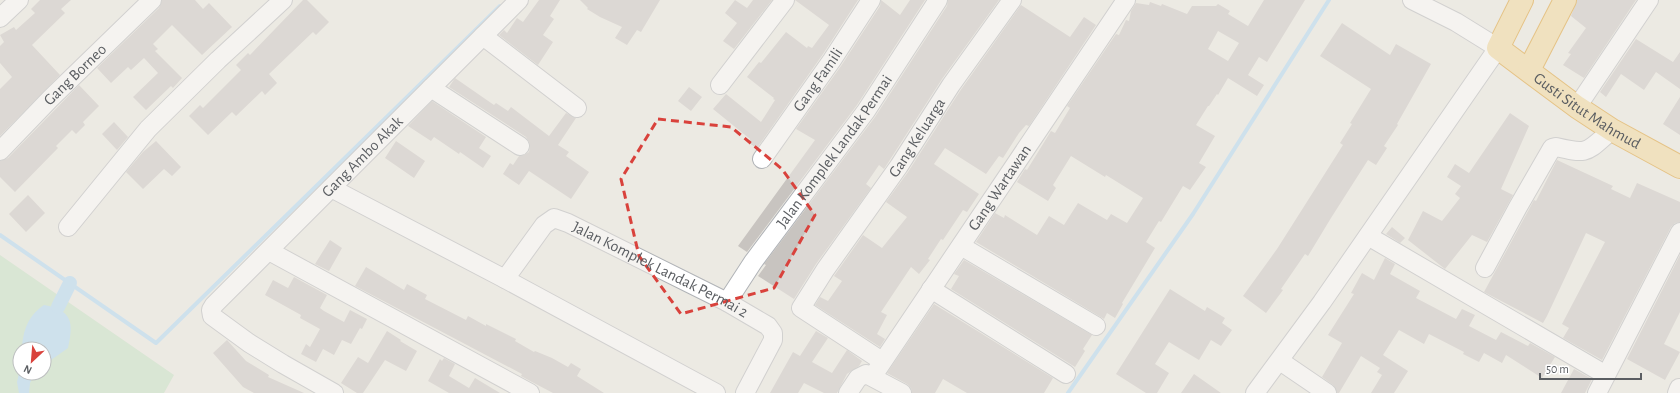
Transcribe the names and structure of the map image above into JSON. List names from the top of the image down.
{
  "streets": {
    "highway": ["Gusti Situt Mahmud"],
    "street": [
      "Gang Borneo",
      "Gang Famili",
      "Gang Keluarga",
      "Jalan Komplek Landak Permai",
      "Gang Ambo Akak",
      "Gang Wartawan",
      "Jalan Komplek Landak Permai 2"
    ]
  },
  "crossings": [
    ["Gang Keluarga", "Gang Wartawan"],
    ["Jalan Komplek Landak Permai", "Jalan Komplek Landak Permai 2"]
  ],
  "scale_bar": "50 m",
  "north": "bottom left"
}
